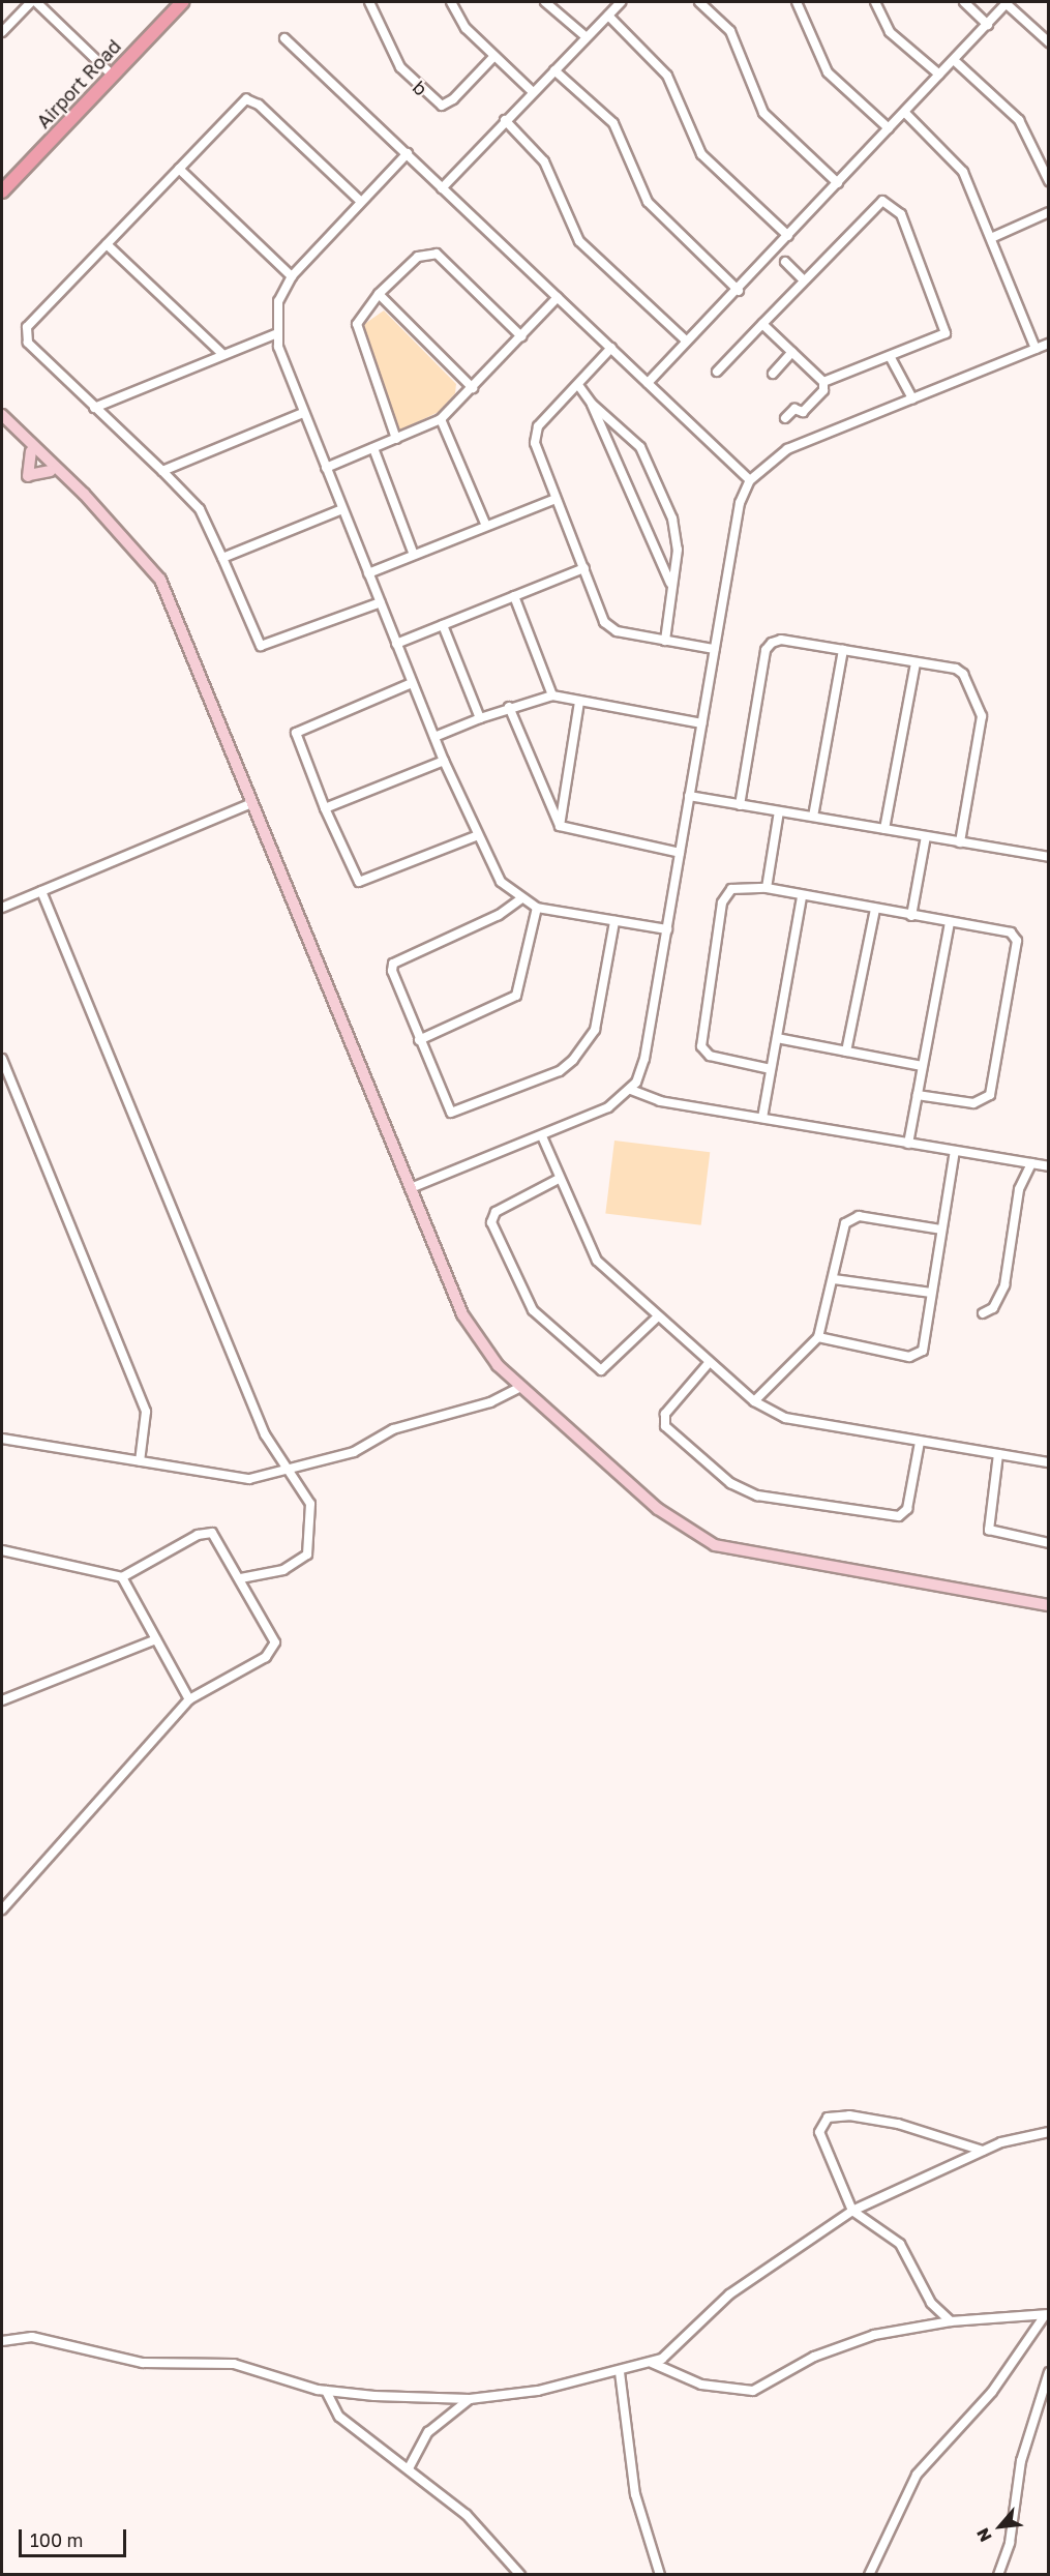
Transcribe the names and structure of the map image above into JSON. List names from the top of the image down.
{
  "streets": {
    "main road": ["Airport Road"],
    "street": ["b"]
  },
  "scale_bar": "100 m",
  "north": "bottom left"
}
